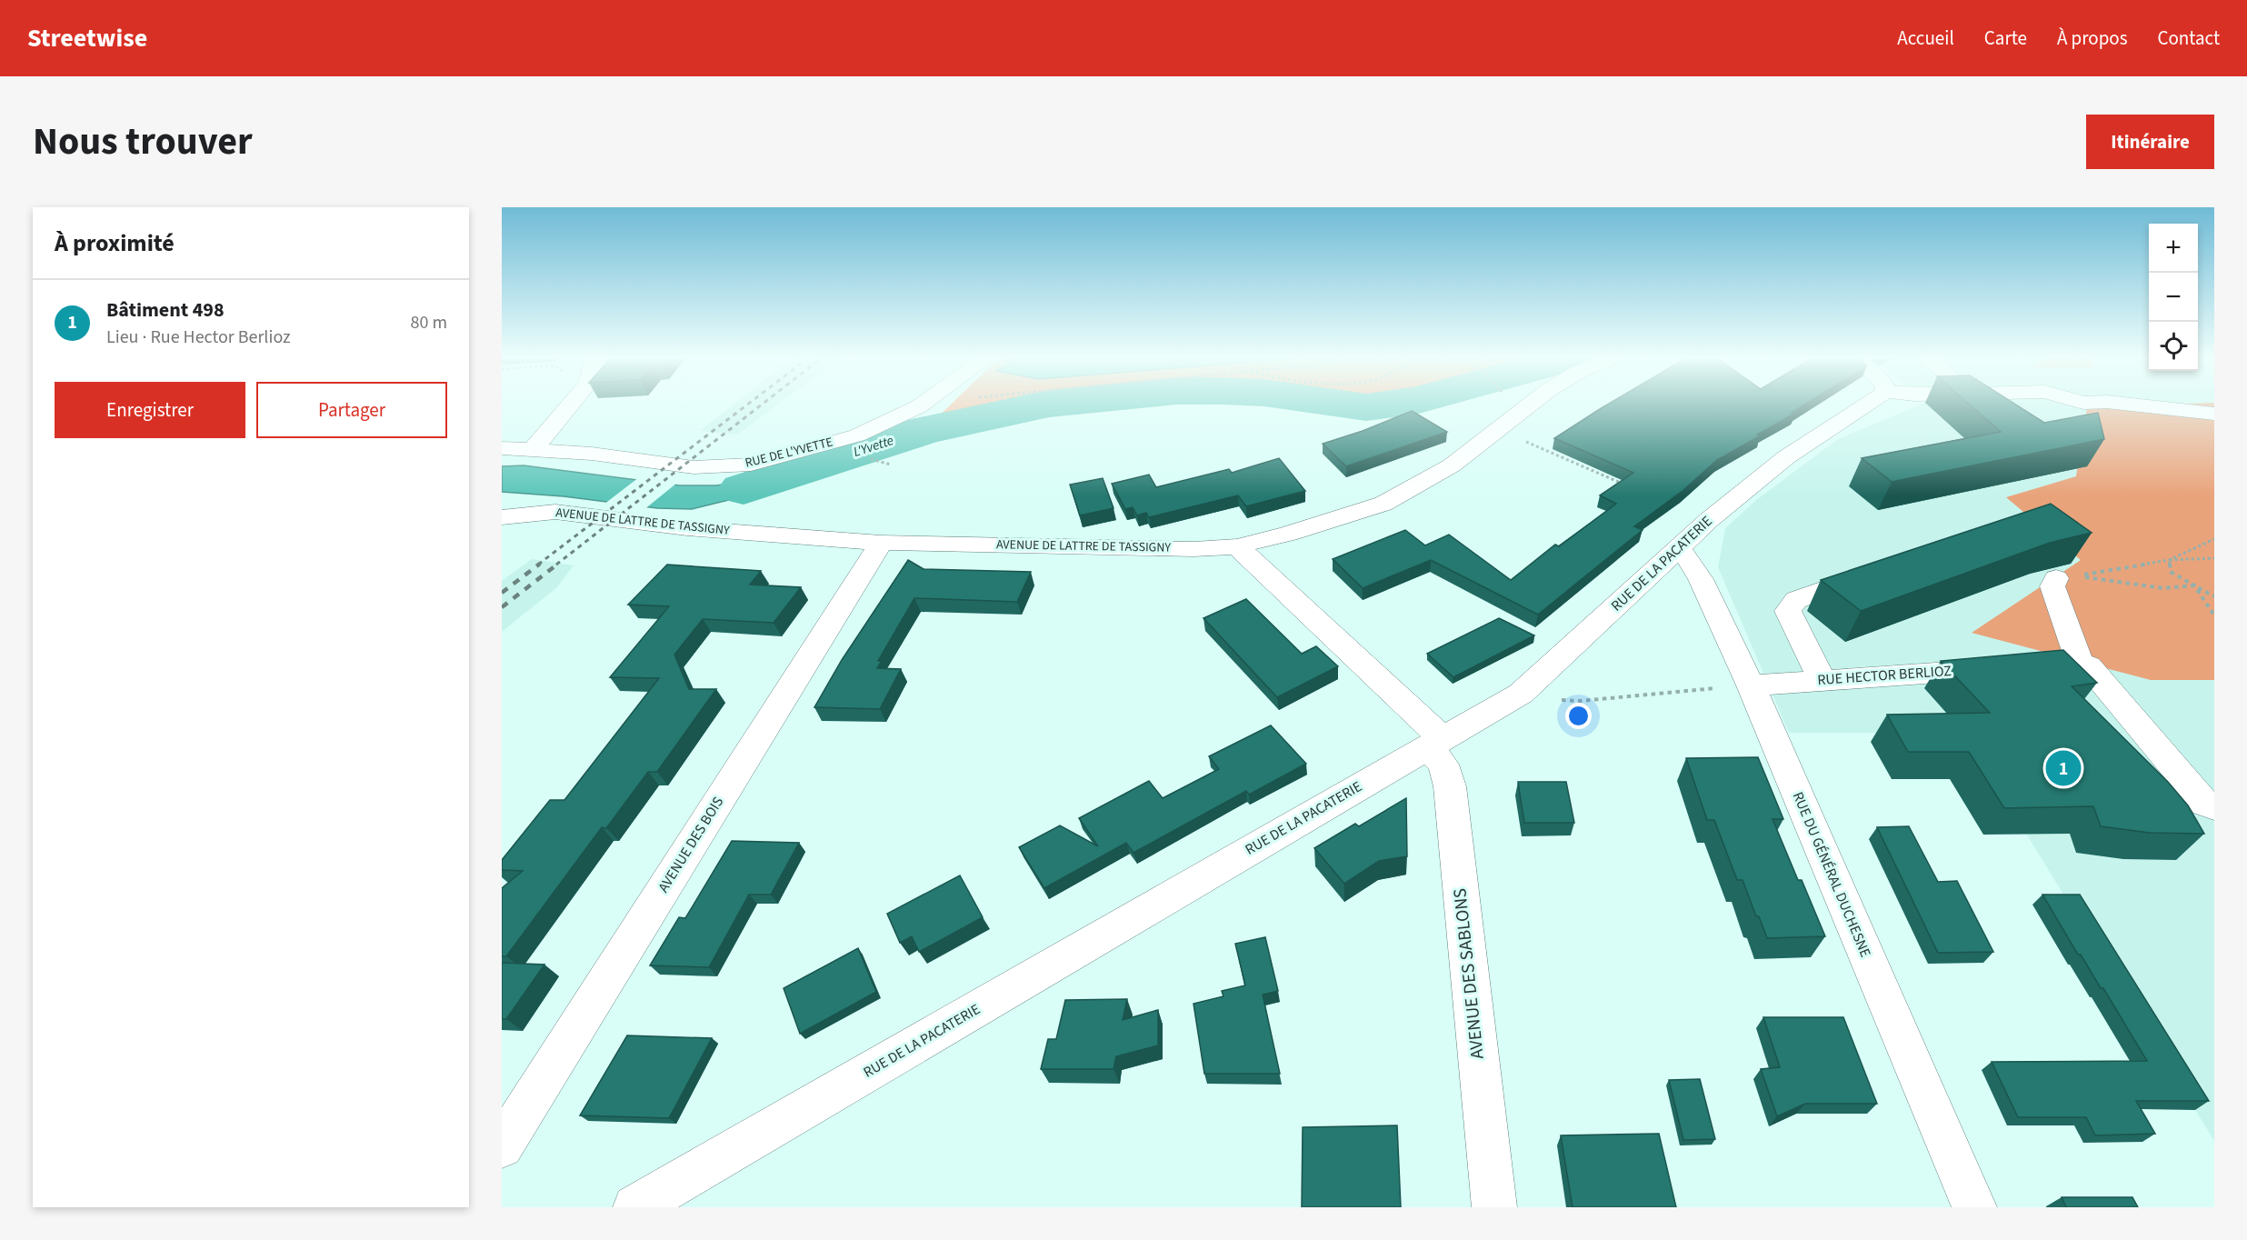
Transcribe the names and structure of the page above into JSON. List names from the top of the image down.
{
  "streets": {
    "street": [
      "RUE DE L'YVETTE",
      "AVENUE DE LATTRE DE TASSIGNY",
      "RUE DE LA PACATERIE",
      "RUE HECTOR BERLIOZ",
      "AVENUE DES BOIS",
      "RUE DU GÉNÉRAL DUCHESNE",
      "AVENUE DES SABLONS"
    ]
  },
  "crossings": [
    ["AVENUE DE LATTRE DE TASSIGNY", "AVENUE DES BOIS"],
    ["AVENUE DE LATTRE DE TASSIGNY", "AVENUE DES SABLONS"],
    ["RUE DE LA PACATERIE", "RUE DU GÉNÉRAL DUCHESNE"],
    ["RUE DE LA PACATERIE", "AVENUE DES SABLONS"],
    ["RUE HECTOR BERLIOZ", "RUE DU GÉNÉRAL DUCHESNE"]
  ],
  "water": ["L'Yvette"],
  "page": {
    "header": "Streetwise",
    "nav": [
      "Accueil",
      "Carte",
      "À propos",
      "Contact"
    ],
    "title": "Nous trouver",
    "buttons": [
      "Itinéraire",
      ["Enregistrer", "Partager"]
    ],
    "heading": "À proximité",
    "map_buttons": ["+", "−"],
    "list": [
      {
        "mark": "1",
        "name": "Bâtiment 498",
        "note": "Lieu · Rue Hector Berlioz",
        "value": "80 m"
      }
    ],
    "pins": "1"
  }
}
